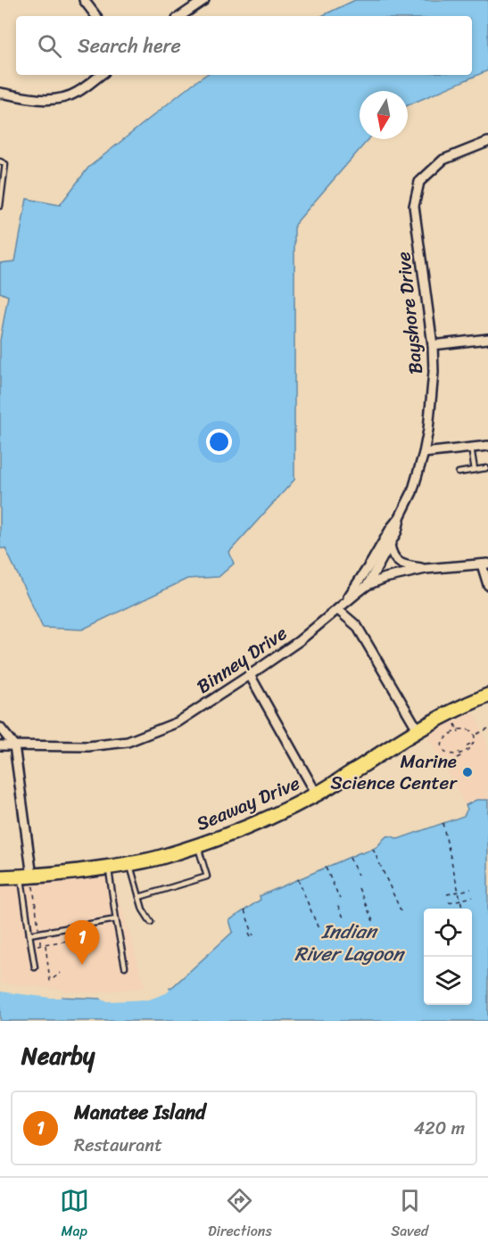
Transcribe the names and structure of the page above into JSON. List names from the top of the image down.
{
  "streets": {
    "main road": ["Seaway Drive"],
    "street": ["Bayshore Drive", "Binney Drive"]
  },
  "crossings": [
    ["Bayshore Drive", "Binney Drive"]
  ],
  "water": ["Indian River Lagoon"],
  "places": ["Marine Science Center"],
  "north": "bottom",
  "page": {
    "search": "Search here",
    "pins": "1",
    "heading": "Nearby",
    "list": [
      {
        "mark": "1",
        "name": "Manatee Island",
        "note": "Restaurant",
        "value": "420 m"
      }
    ],
    "nav": ["Map", "Directions", "Saved"]
  }
}
